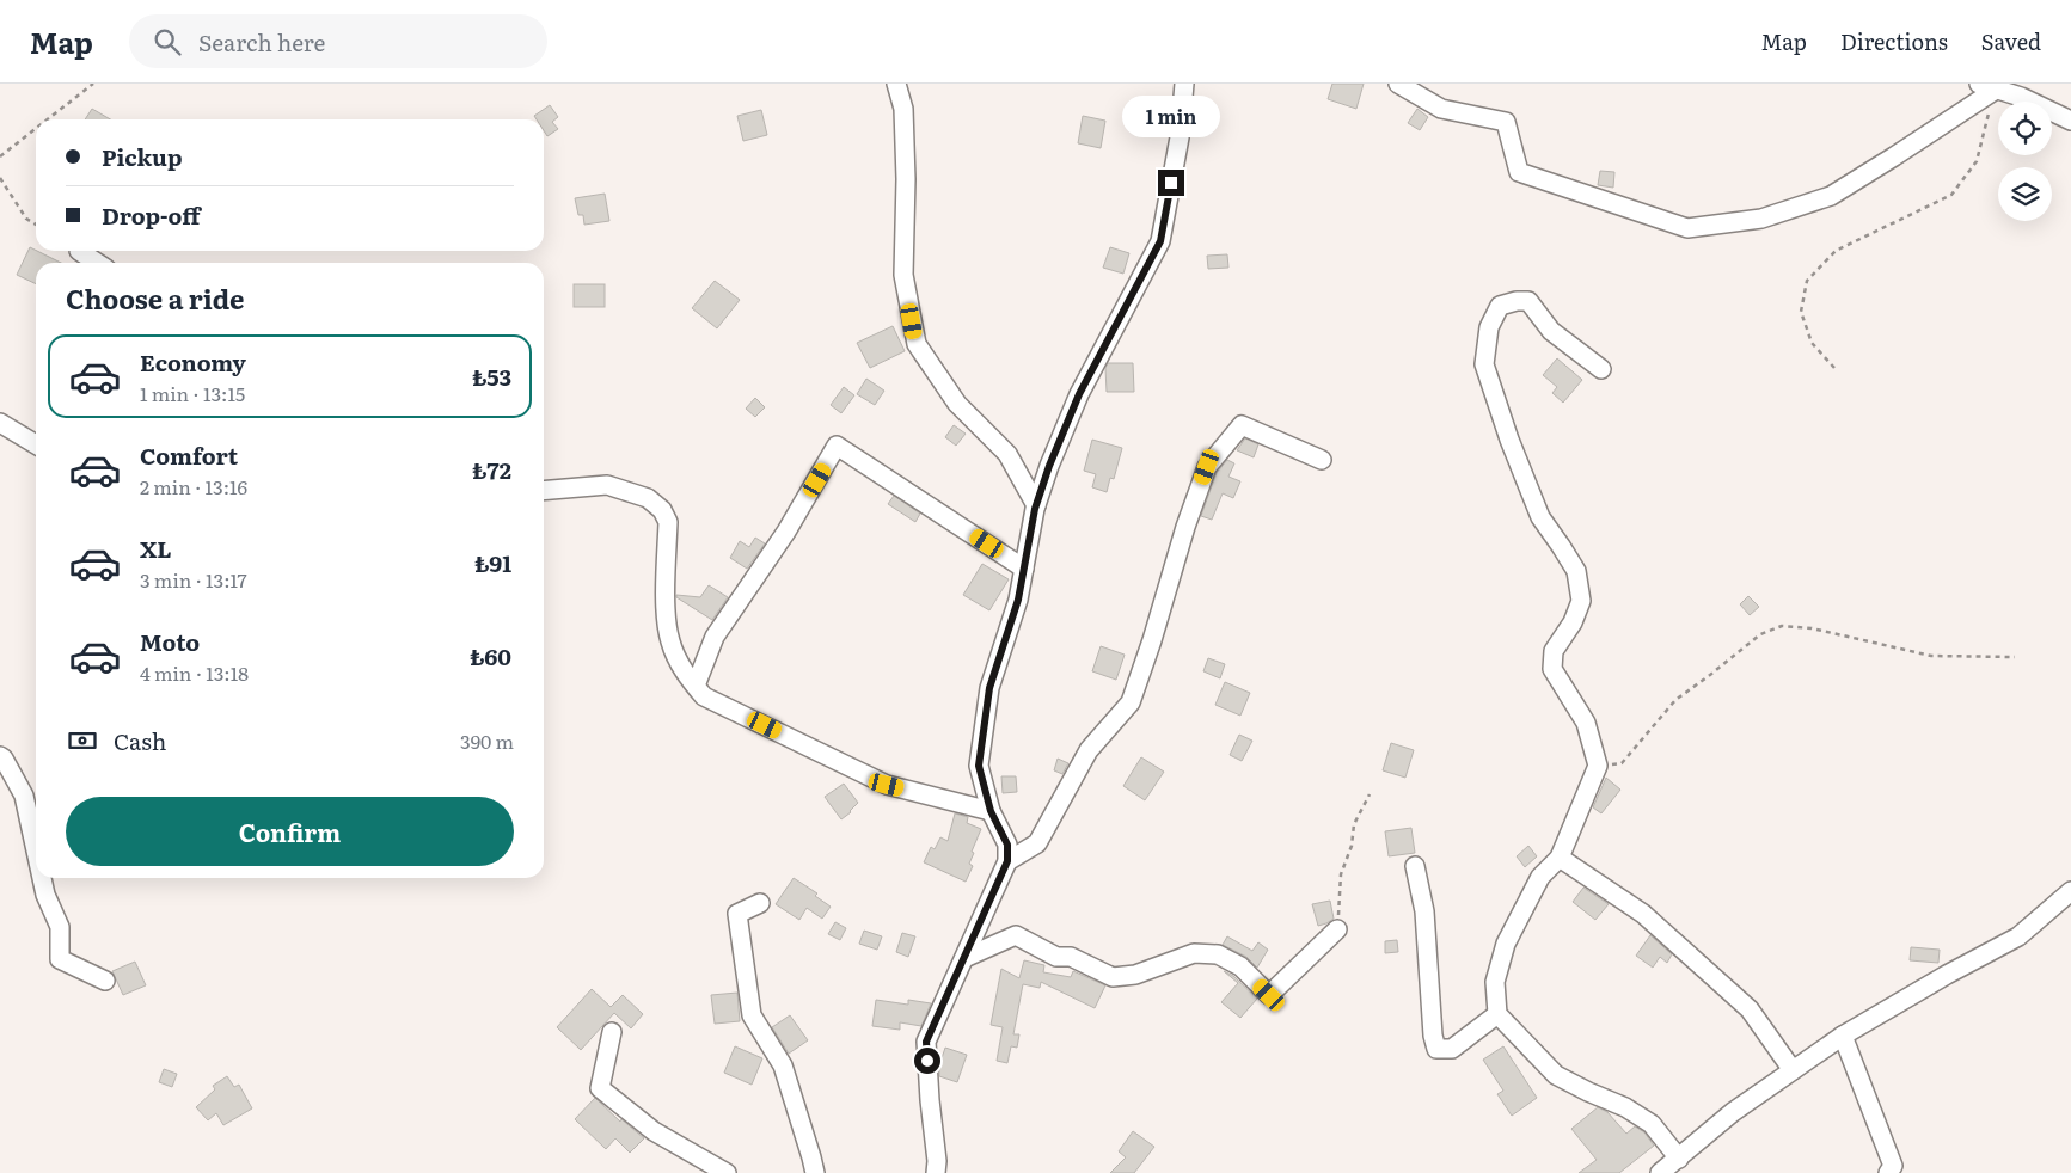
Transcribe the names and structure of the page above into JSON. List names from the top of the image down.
{
  "page": {
    "header": "Map",
    "search": "Search here",
    "nav": ["Map", "Directions", "Saved"],
    "bubble": "1 min",
    "banner": ["Pickup", "Drop-off"],
    "heading": "Choose a ride",
    "list": [
      {
        "name": "Economy",
        "note": "1 min · 13:15",
        "value": "₺53"
      },
      {
        "name": "Comfort",
        "note": "2 min · 13:16",
        "value": "₺72"
      },
      {
        "name": "XL",
        "note": "3 min · 13:17",
        "value": "₺91"
      },
      {
        "name": "Moto",
        "note": "4 min · 13:18",
        "value": "₺60"
      }
    ],
    "pay": ["Cash", "390 m"],
    "buttons": "Confirm"
  }
}
